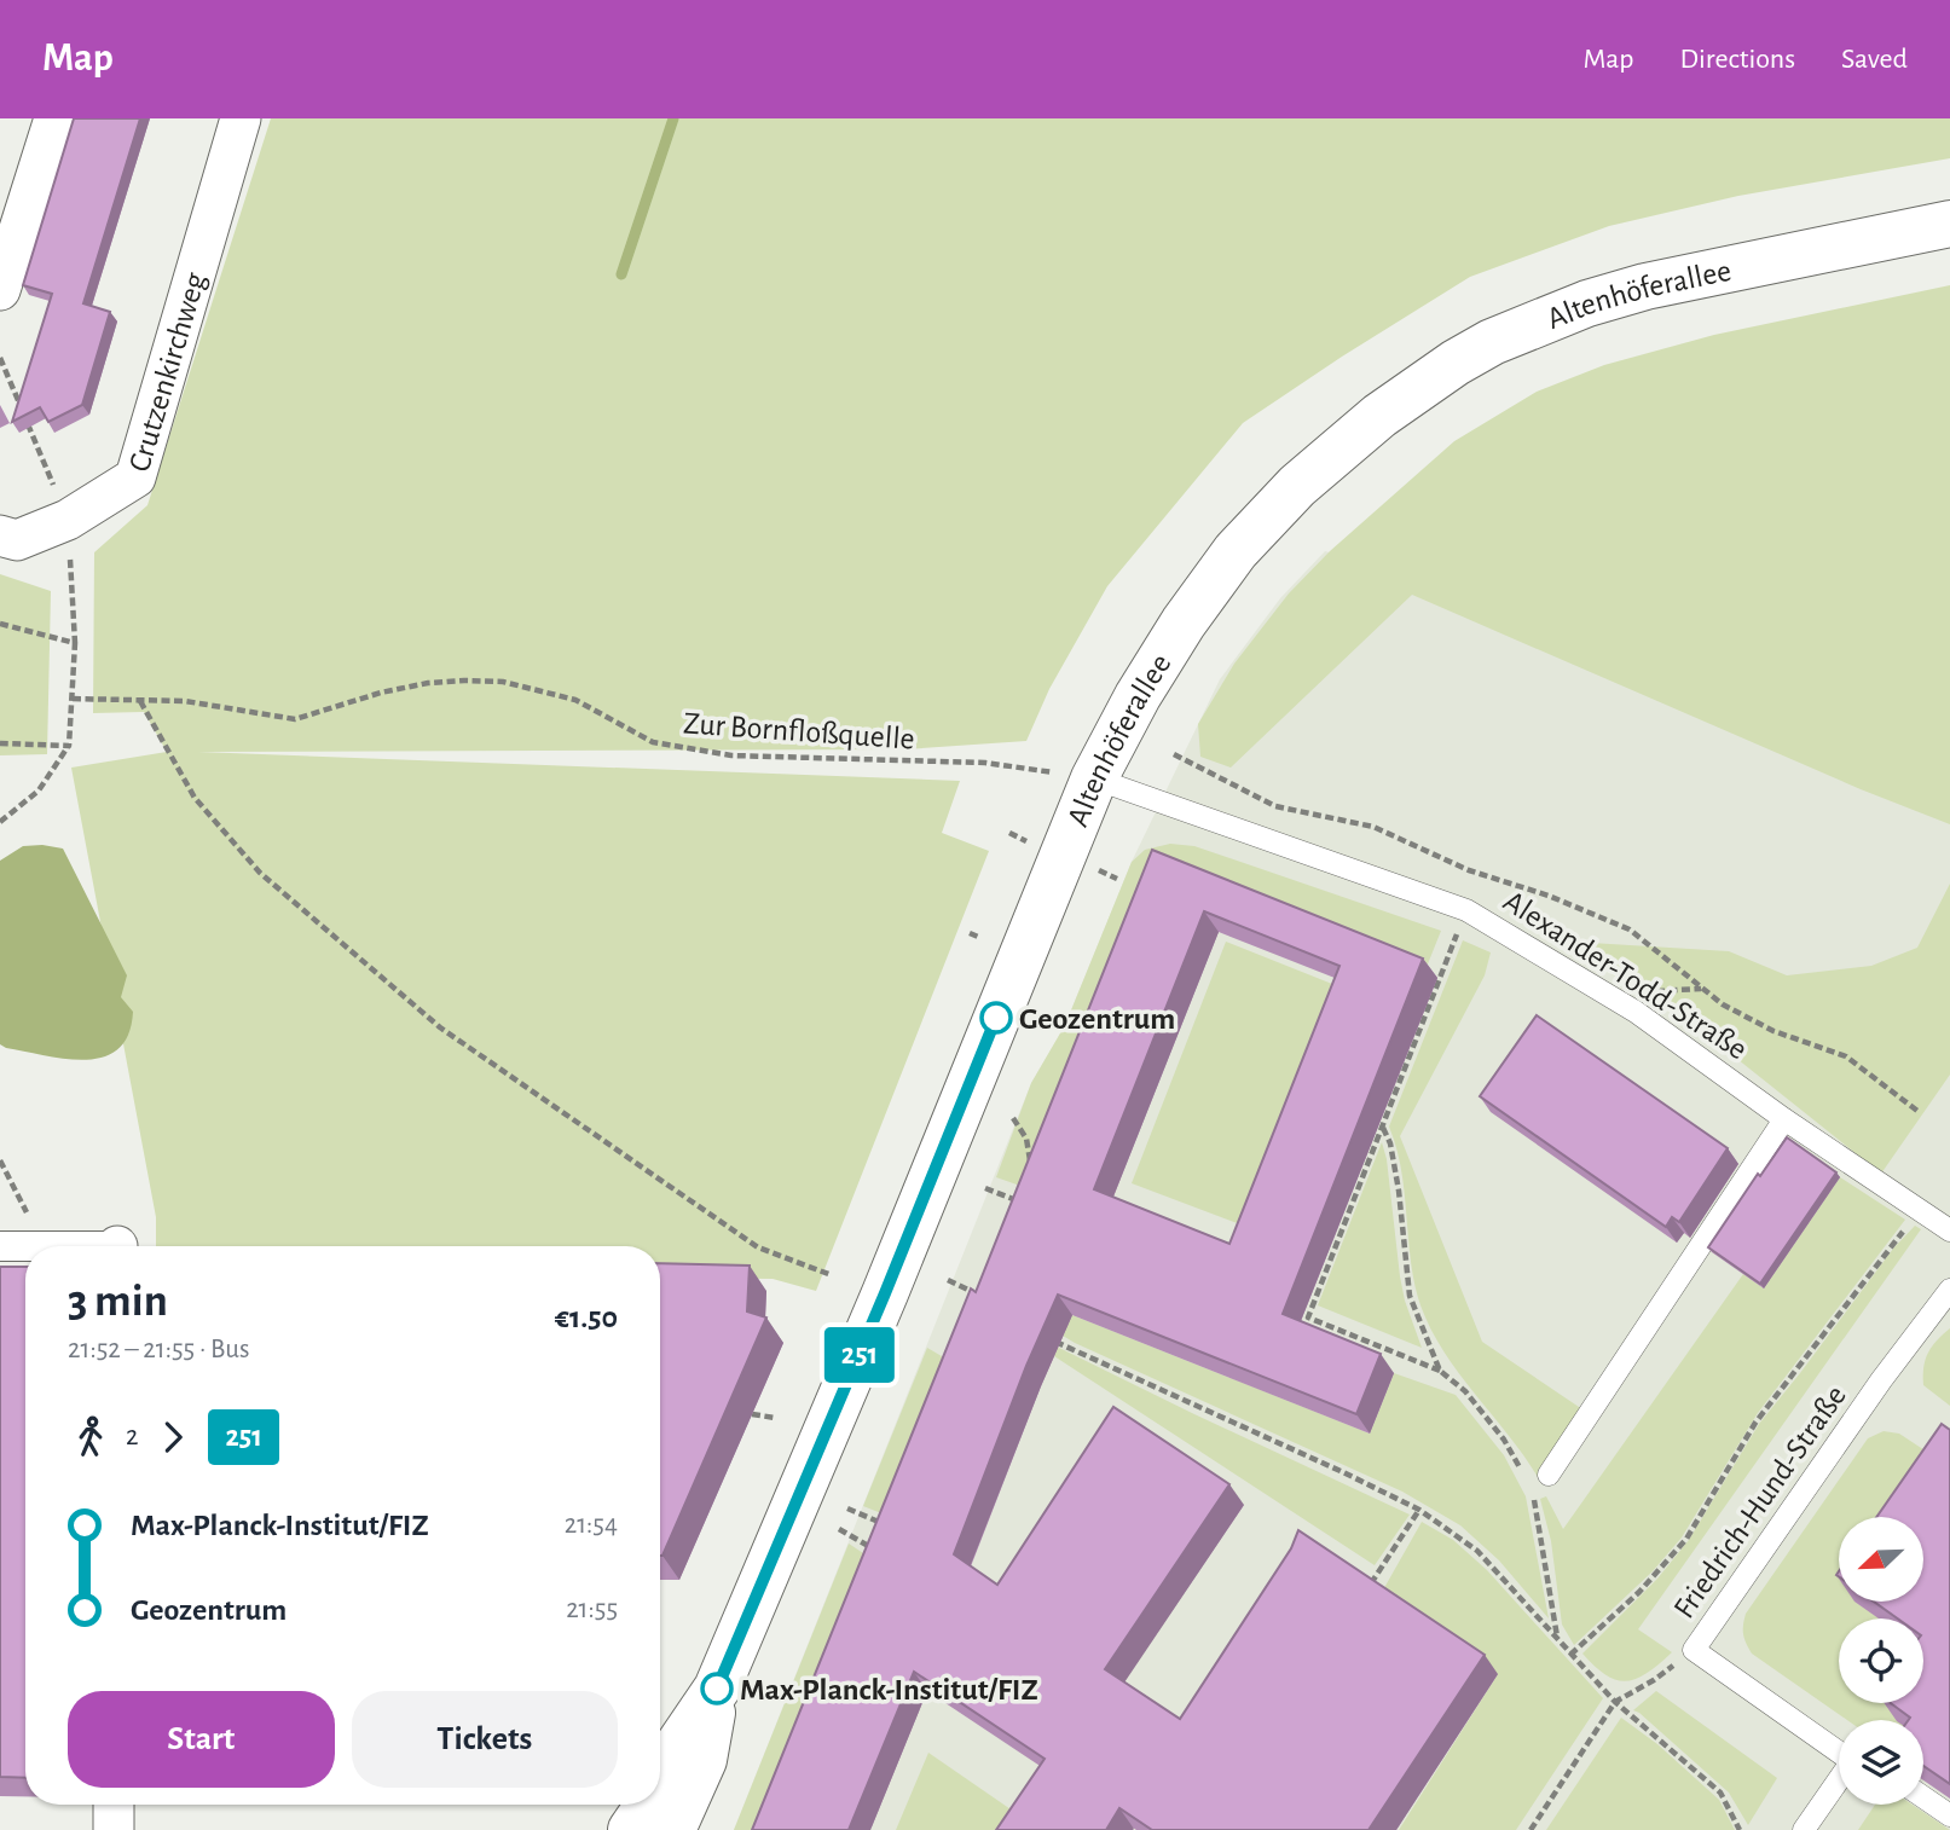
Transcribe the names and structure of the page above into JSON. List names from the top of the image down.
{
  "streets": {
    "street": ["Altenhöferallee", "Crutzenkirchweg"],
    "lane": ["Alexander-Todd-Straße", "Friedrich-Hund-Straße"],
    "path": ["Zur Bornfloßquelle"]
  },
  "crossings": [
    ["Altenhöferallee", "Alexander-Todd-Straße"]
  ],
  "places": ["Geozentrum", "Max-Planck-Institut/FIZ"],
  "lines": ["bus line 251"],
  "north": "bottom left",
  "page": {
    "header": "Map",
    "nav": ["Map", "Directions", "Saved"],
    "on_map": "251",
    "heading": ["3 min", "21:52 – 21:55 · Bus", "€1.50"],
    "legs": ["2", "251"],
    "list": [
      {
        "name": "Max-Planck-Institut/FIZ",
        "value": "21:54"
      },
      {
        "name": "Geozentrum",
        "value": "21:55"
      }
    ],
    "buttons": ["Start", "Tickets"]
  }
}
